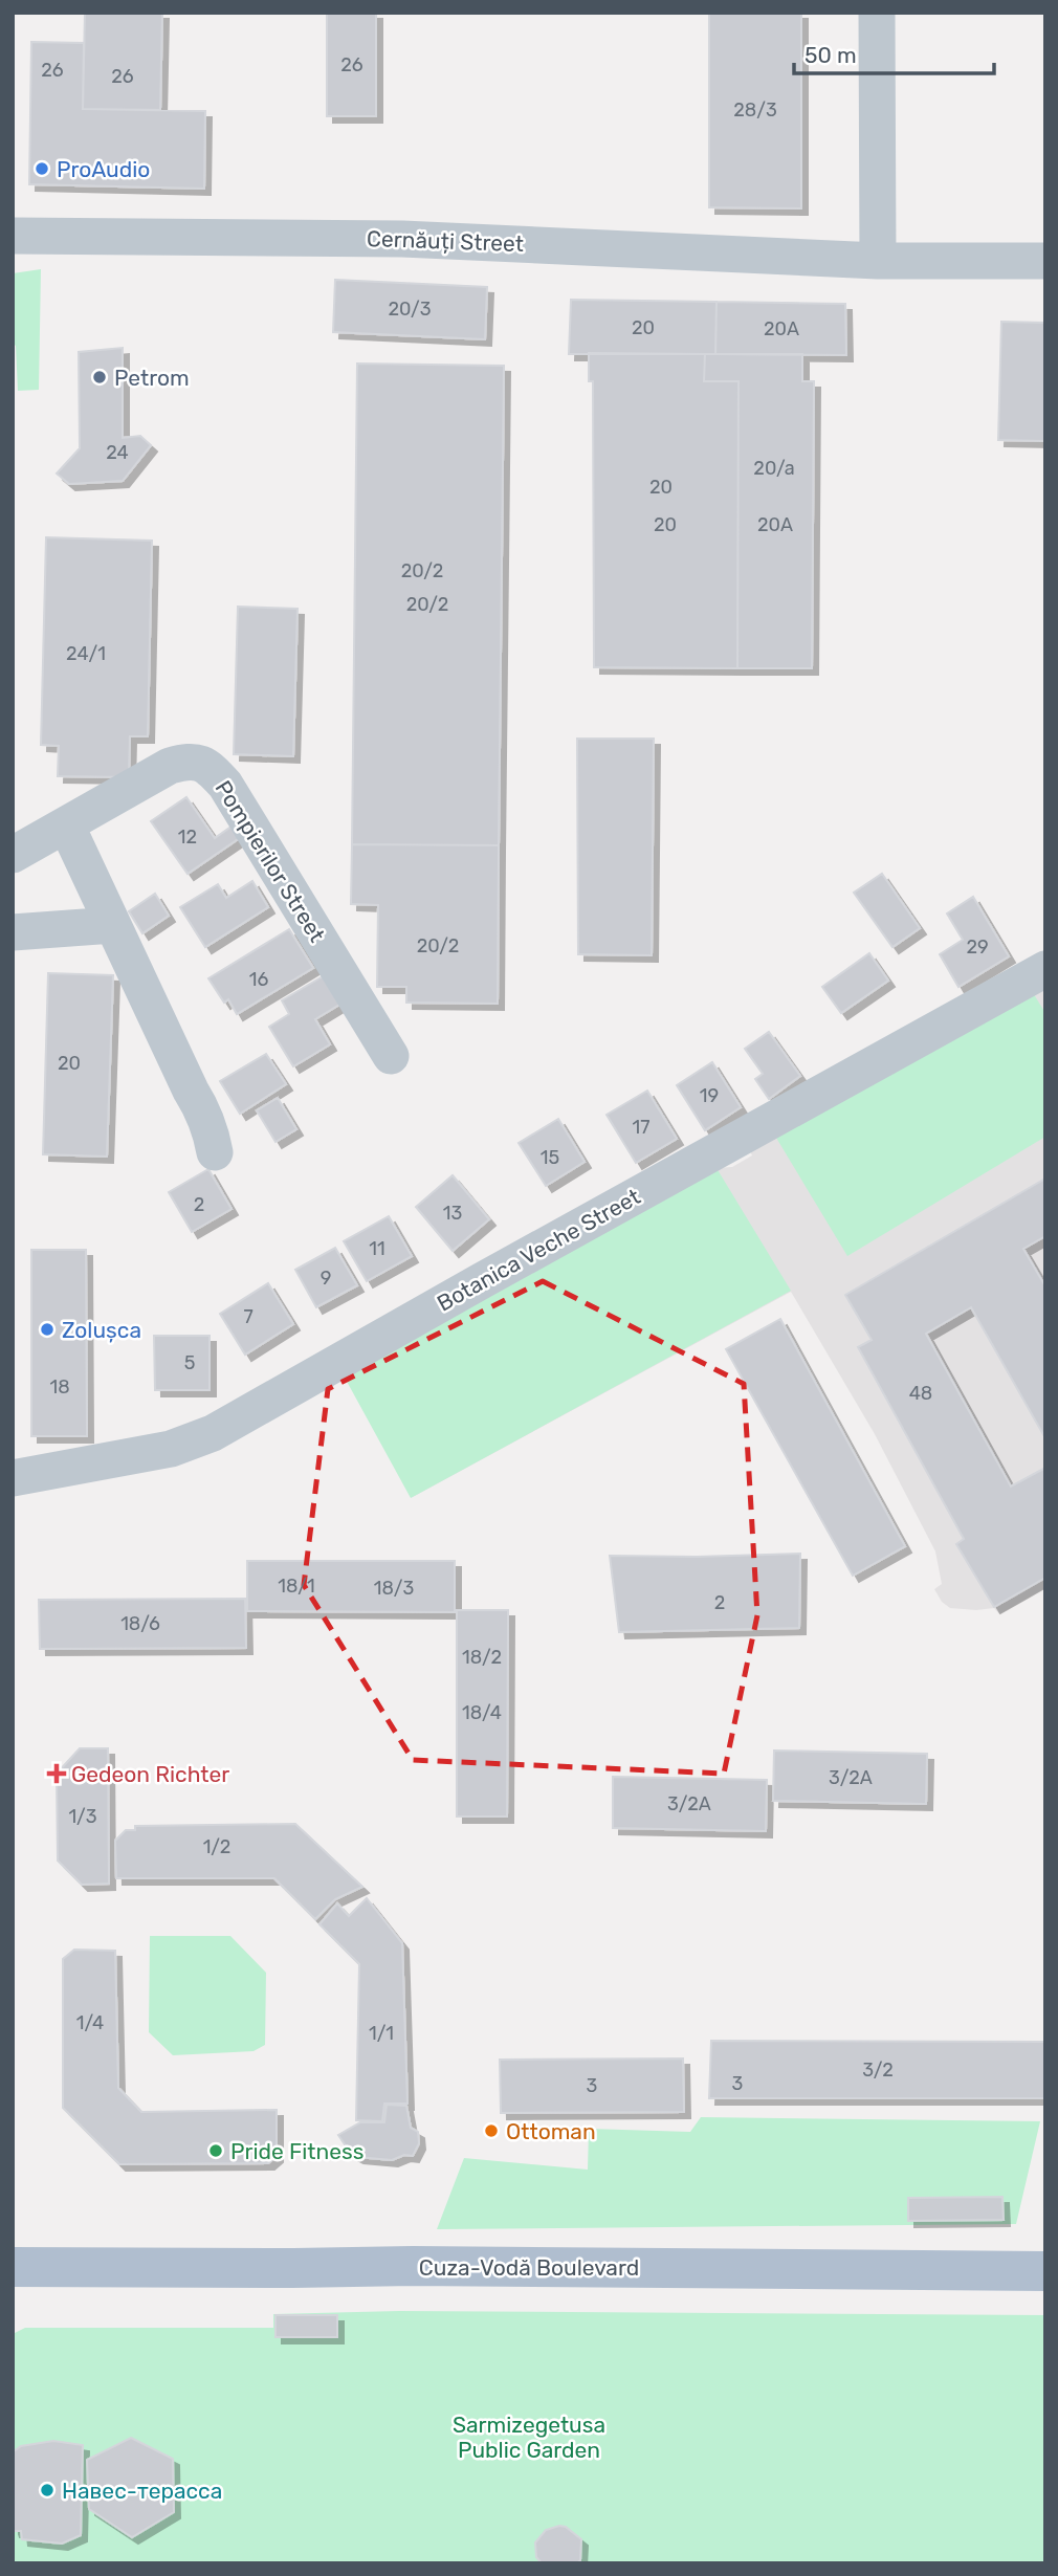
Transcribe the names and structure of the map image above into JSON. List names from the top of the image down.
{
  "streets": {
    "main road": ["Cuza-Vodă Boulevard"],
    "street": ["Cernăuți Street", "Pompierilor Street", "Botanica Veche Street"]
  },
  "parks": ["Sarmizegetusa Public Garden"],
  "places": {
    "other": [
      "ProAudio",
      "Petrom",
      "Zolușca",
      "Ottoman",
      "Pride Fitness",
      "Навес-терасса"
    ],
    "health": ["Gedeon Richter"]
  },
  "house_numbers": [
    "26",
    "26",
    "26",
    "28/3",
    "20/3",
    "20",
    "20A",
    "24",
    "20/a",
    "20",
    "20",
    "20A",
    "20/2",
    "20/2",
    "24/1",
    "12",
    "20/2",
    "29",
    "16",
    "20",
    "19",
    "17",
    "15",
    "2",
    "13",
    "11",
    "9",
    "7",
    "5",
    "18",
    "48",
    "18/1",
    "18/3",
    "2",
    "18/6",
    "18/2",
    "18/4",
    "3/2A",
    "3/2A",
    "1/3",
    "1/2",
    "1/4",
    "1/1",
    "3/2",
    "3",
    "3"
  ],
  "scale_bar": "50 m"
}
